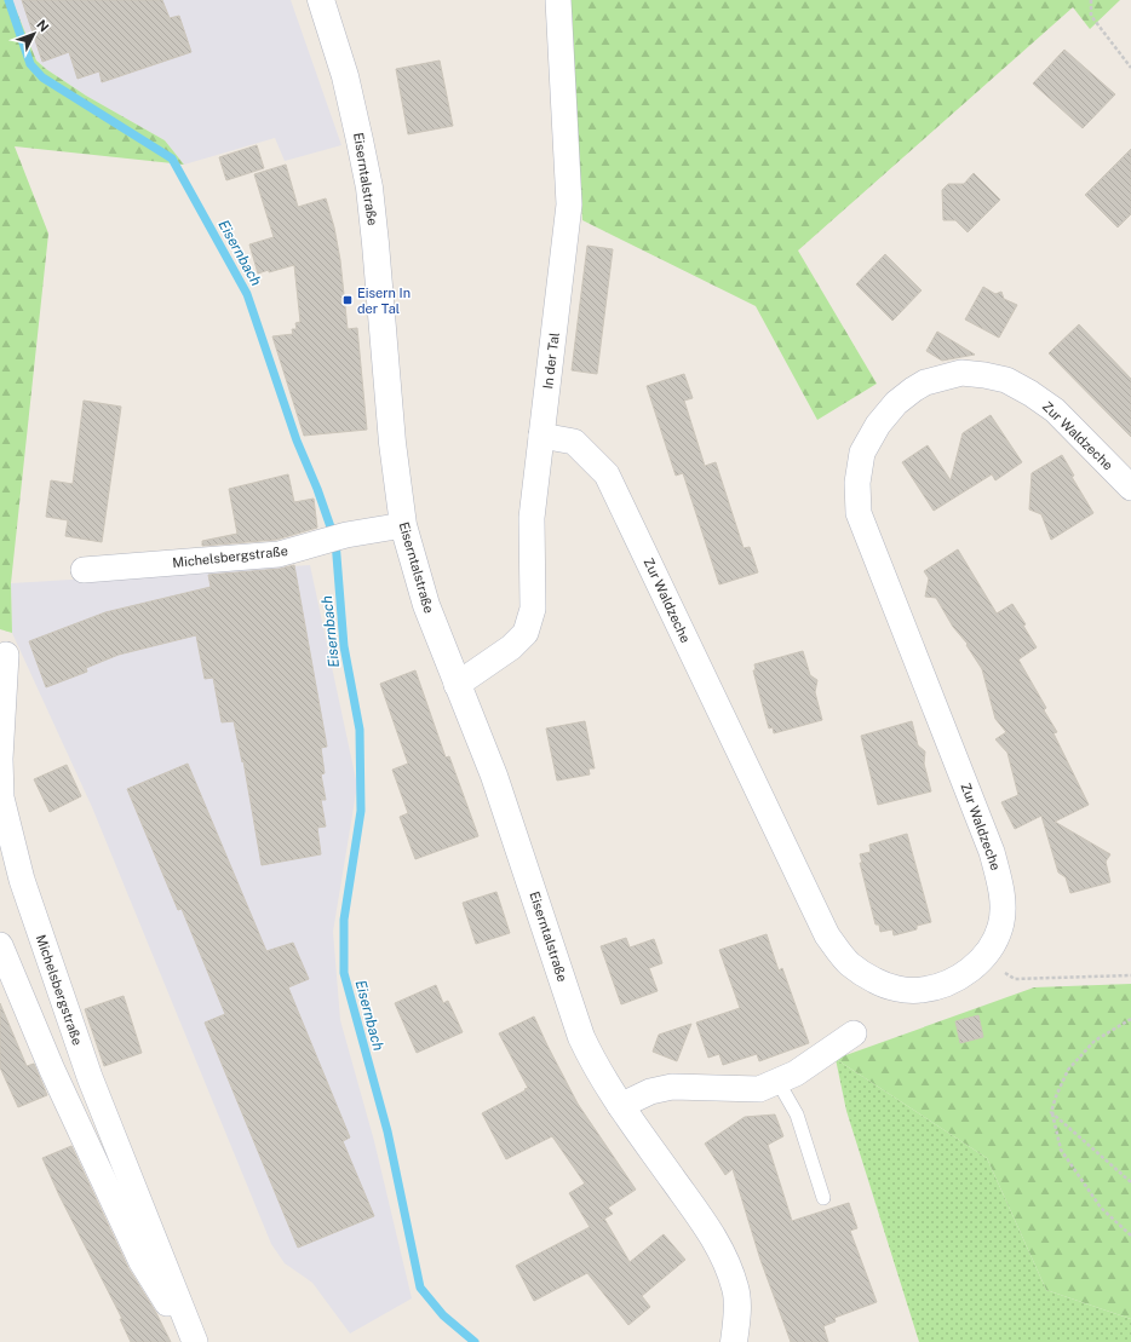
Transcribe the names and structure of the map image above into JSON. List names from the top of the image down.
{
  "streets": {
    "main road": ["Eiserntalstraße"],
    "street": ["In der Tal", "Zur Waldzeche", "Michelsbergstraße"]
  },
  "crossings": [
    ["Eiserntalstraße", "In der Tal"],
    ["Eiserntalstraße", "Michelsbergstraße"],
    ["In der Tal", "Zur Waldzeche"]
  ],
  "water": ["Eisernbach"],
  "places": {
    "transit": ["Eisern In der Tal"]
  },
  "north": "top right"
}
